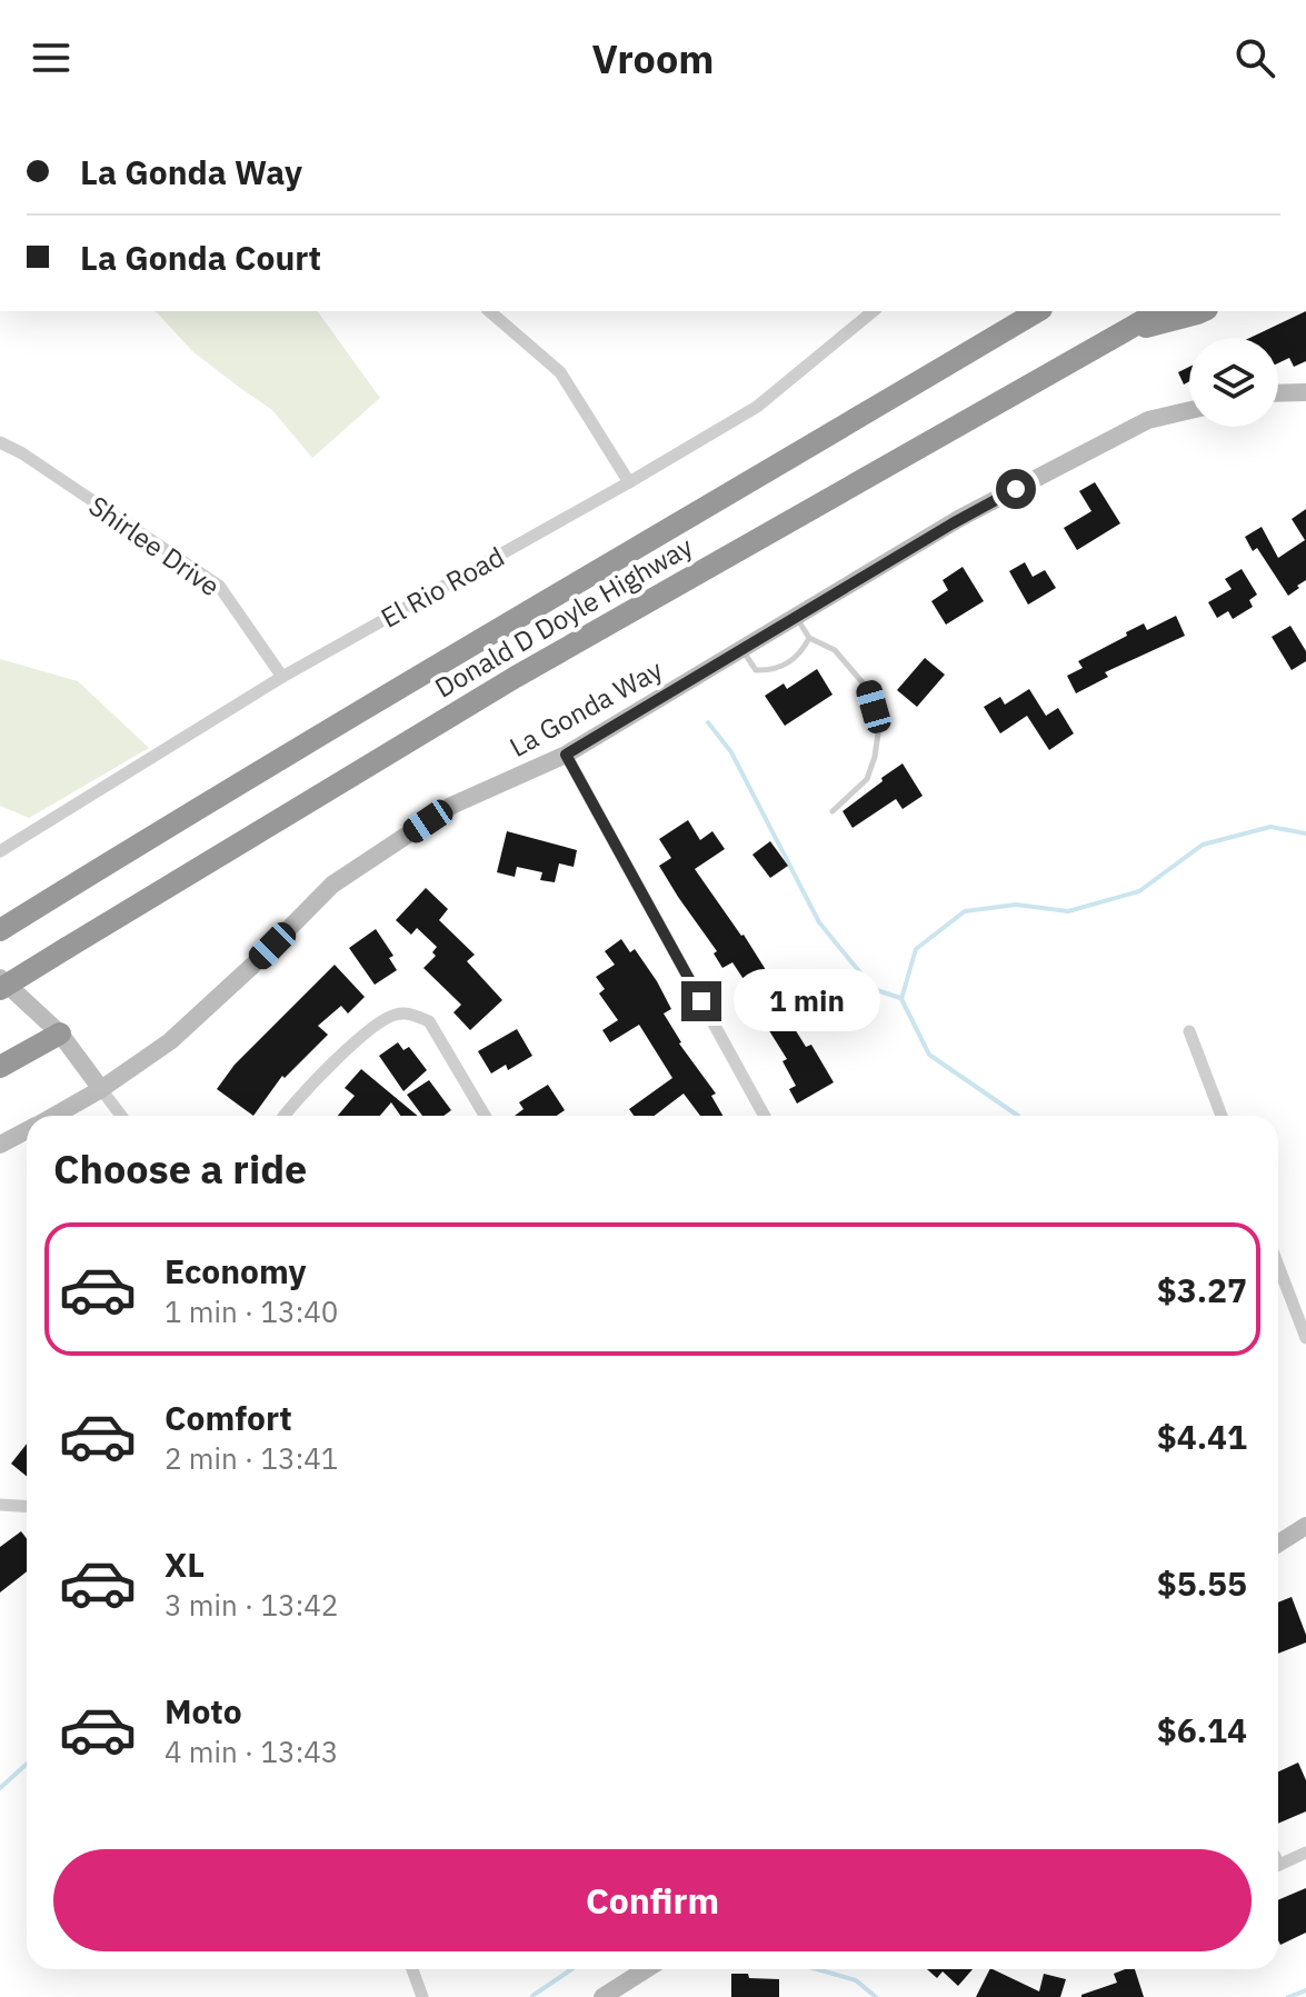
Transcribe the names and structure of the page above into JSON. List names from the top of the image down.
{
  "streets": {
    "highway": ["Donald D Doyle Highway"],
    "street": ["Shirlee Drive", "El Rio Road", "La Gonda Way"]
  },
  "crossings": [
    ["Shirlee Drive", "El Rio Road"]
  ],
  "page": {
    "header": "Vroom",
    "banner": ["La Gonda Way", "La Gonda Court"],
    "bubble": "1 min",
    "heading": "Choose a ride",
    "list": [
      {
        "name": "Economy",
        "note": "1 min · 13:40",
        "value": "$3.27"
      },
      {
        "name": "Comfort",
        "note": "2 min · 13:41",
        "value": "$4.41"
      },
      {
        "name": "XL",
        "note": "3 min · 13:42",
        "value": "$5.55"
      },
      {
        "name": "Moto",
        "note": "4 min · 13:43",
        "value": "$6.14"
      }
    ],
    "buttons": "Confirm"
  }
}
